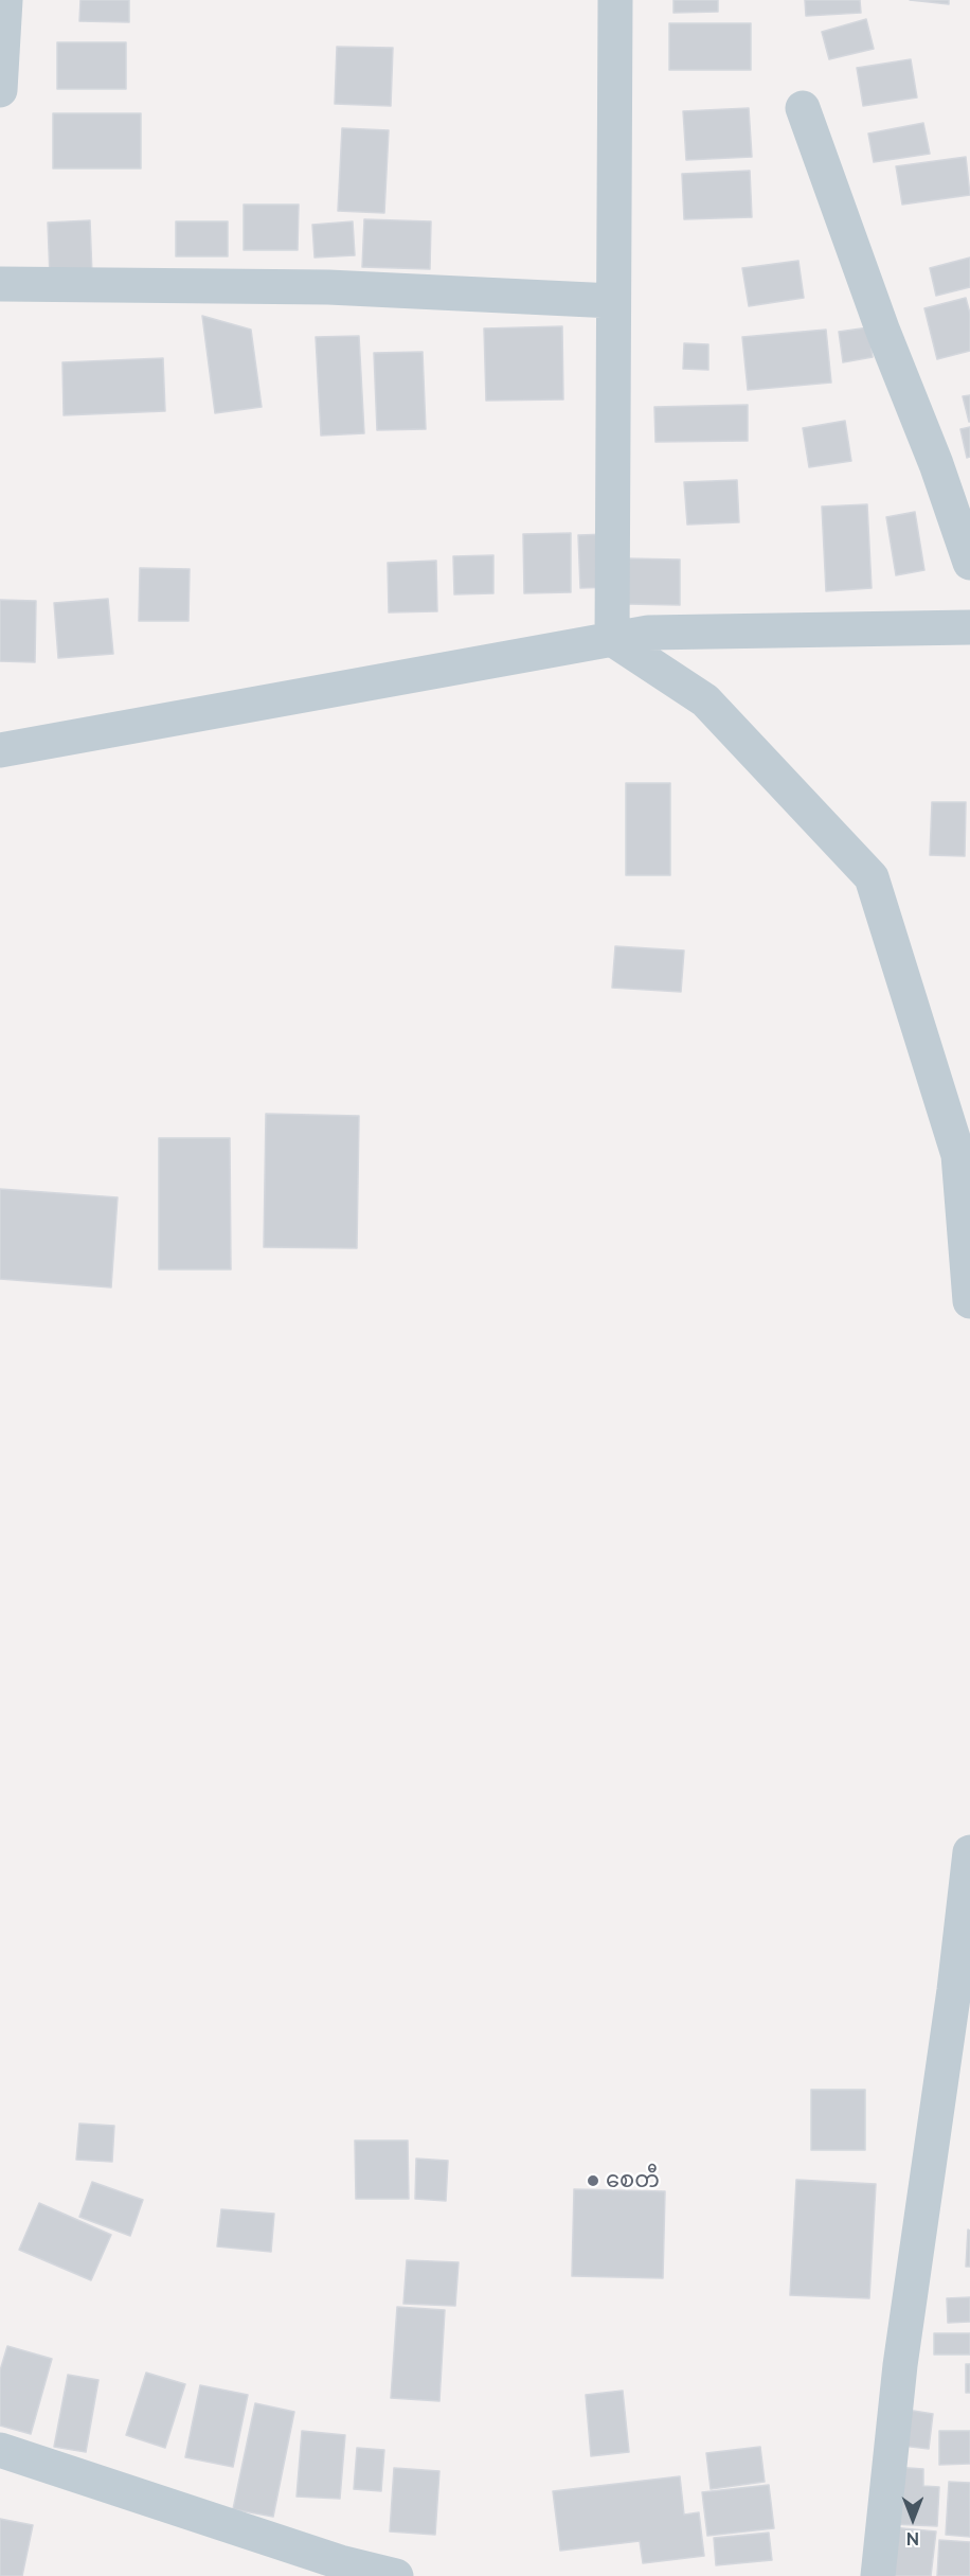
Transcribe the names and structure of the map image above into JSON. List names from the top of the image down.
{
  "places": ["စေတီ"],
  "north": "bottom"
}
